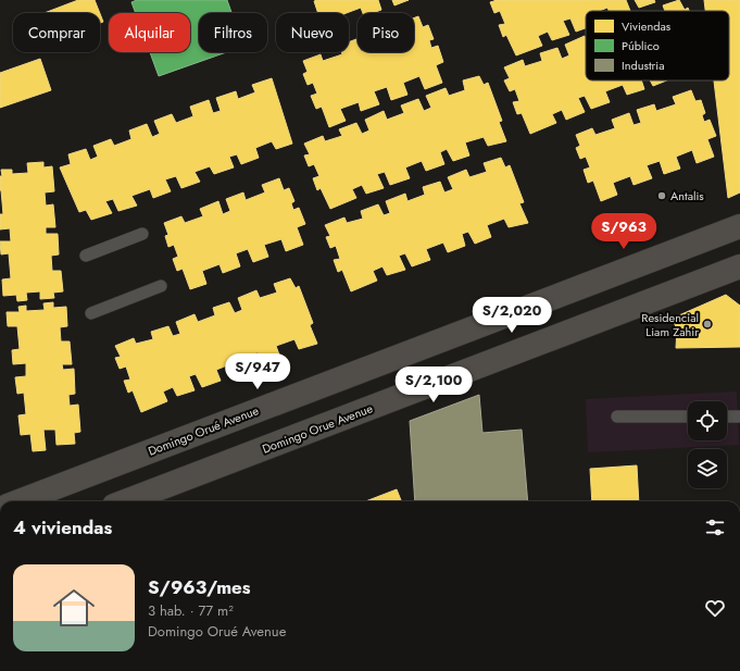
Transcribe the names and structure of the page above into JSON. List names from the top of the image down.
{
  "streets": {
    "main road": ["Domingo Orue Avenue", "Domingo Orué Avenue"]
  },
  "places": ["Antalis", "Residencial Liam Zahir"],
  "legend": ["Viviendas", "Público", "Industria"],
  "page": {
    "chip": [
      "Comprar",
      "Alquilar",
      "Filtros",
      "Nuevo",
      "Piso"
    ],
    "price": [
      "S/963",
      "S/2,020",
      "S/947",
      "S/2,100"
    ],
    "heading": "4 viviendas",
    "list": [
      {
        "name": "S/963/mes",
        "note": "3 hab. · 77 m² · Domingo Orué Avenue"
      }
    ]
  }
}
